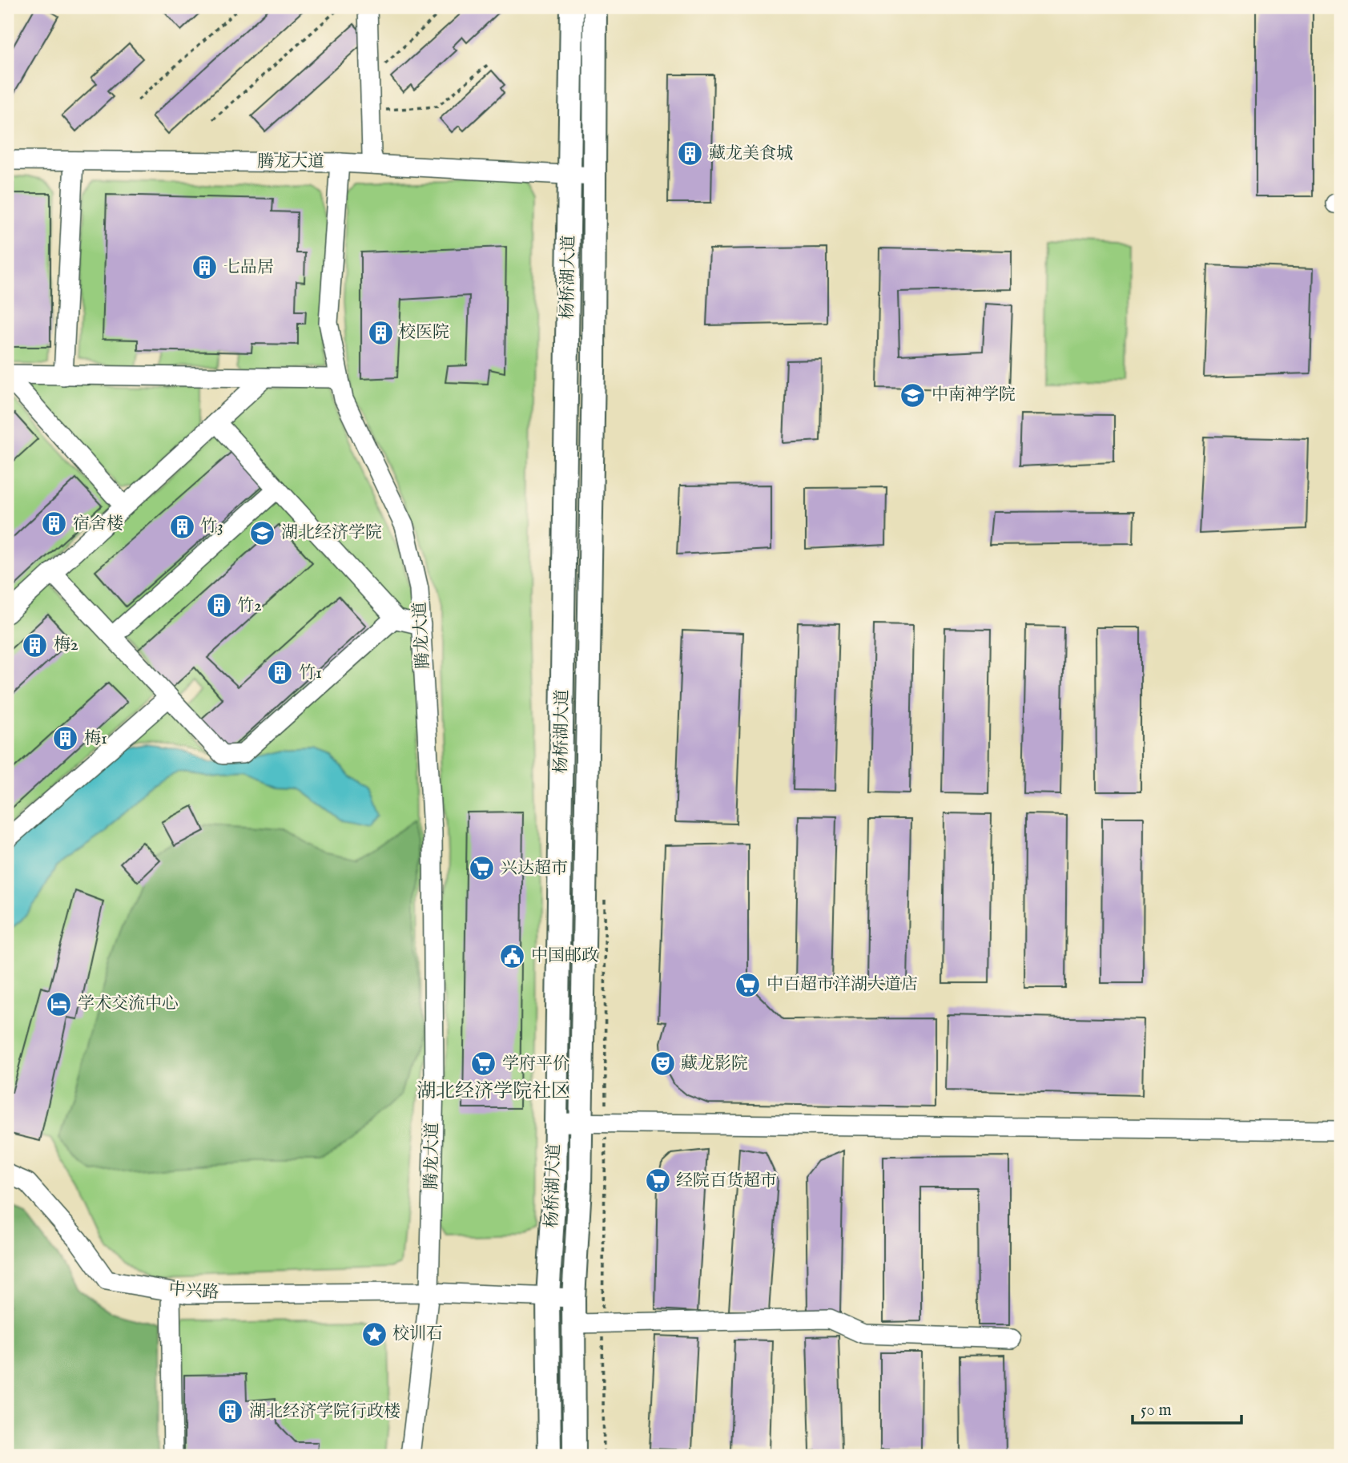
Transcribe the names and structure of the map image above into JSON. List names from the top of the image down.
{
  "streets": {
    "main road": ["杨桥湖大道"],
    "street": ["腾龙大道", "中兴路"]
  },
  "crossings": [
    ["腾龙大道", "中兴路"],
    ["杨桥湖大道", "中兴路"]
  ],
  "districts": ["湖北经济学院社区"],
  "places": {
    "building": [
      "藏龙美食城",
      "七品居",
      "校医院",
      "宿舍楼",
      "竹3",
      "竹2",
      "梅2",
      "竹1",
      "梅1",
      "湖北经济学院行政楼"
    ],
    "school or university": ["中南神学院", "湖北经济学院"],
    "supermarket": [
      "兴达超市",
      "中百超市洋湖大道店",
      "学府平价",
      "经院百货超市"
    ],
    "public building": ["中国邮政"],
    "hotel": ["学术交流中心"],
    "theatre": ["藏龙影院"],
    "place": ["校训石"]
  },
  "scale_bar": "50 m"
}
